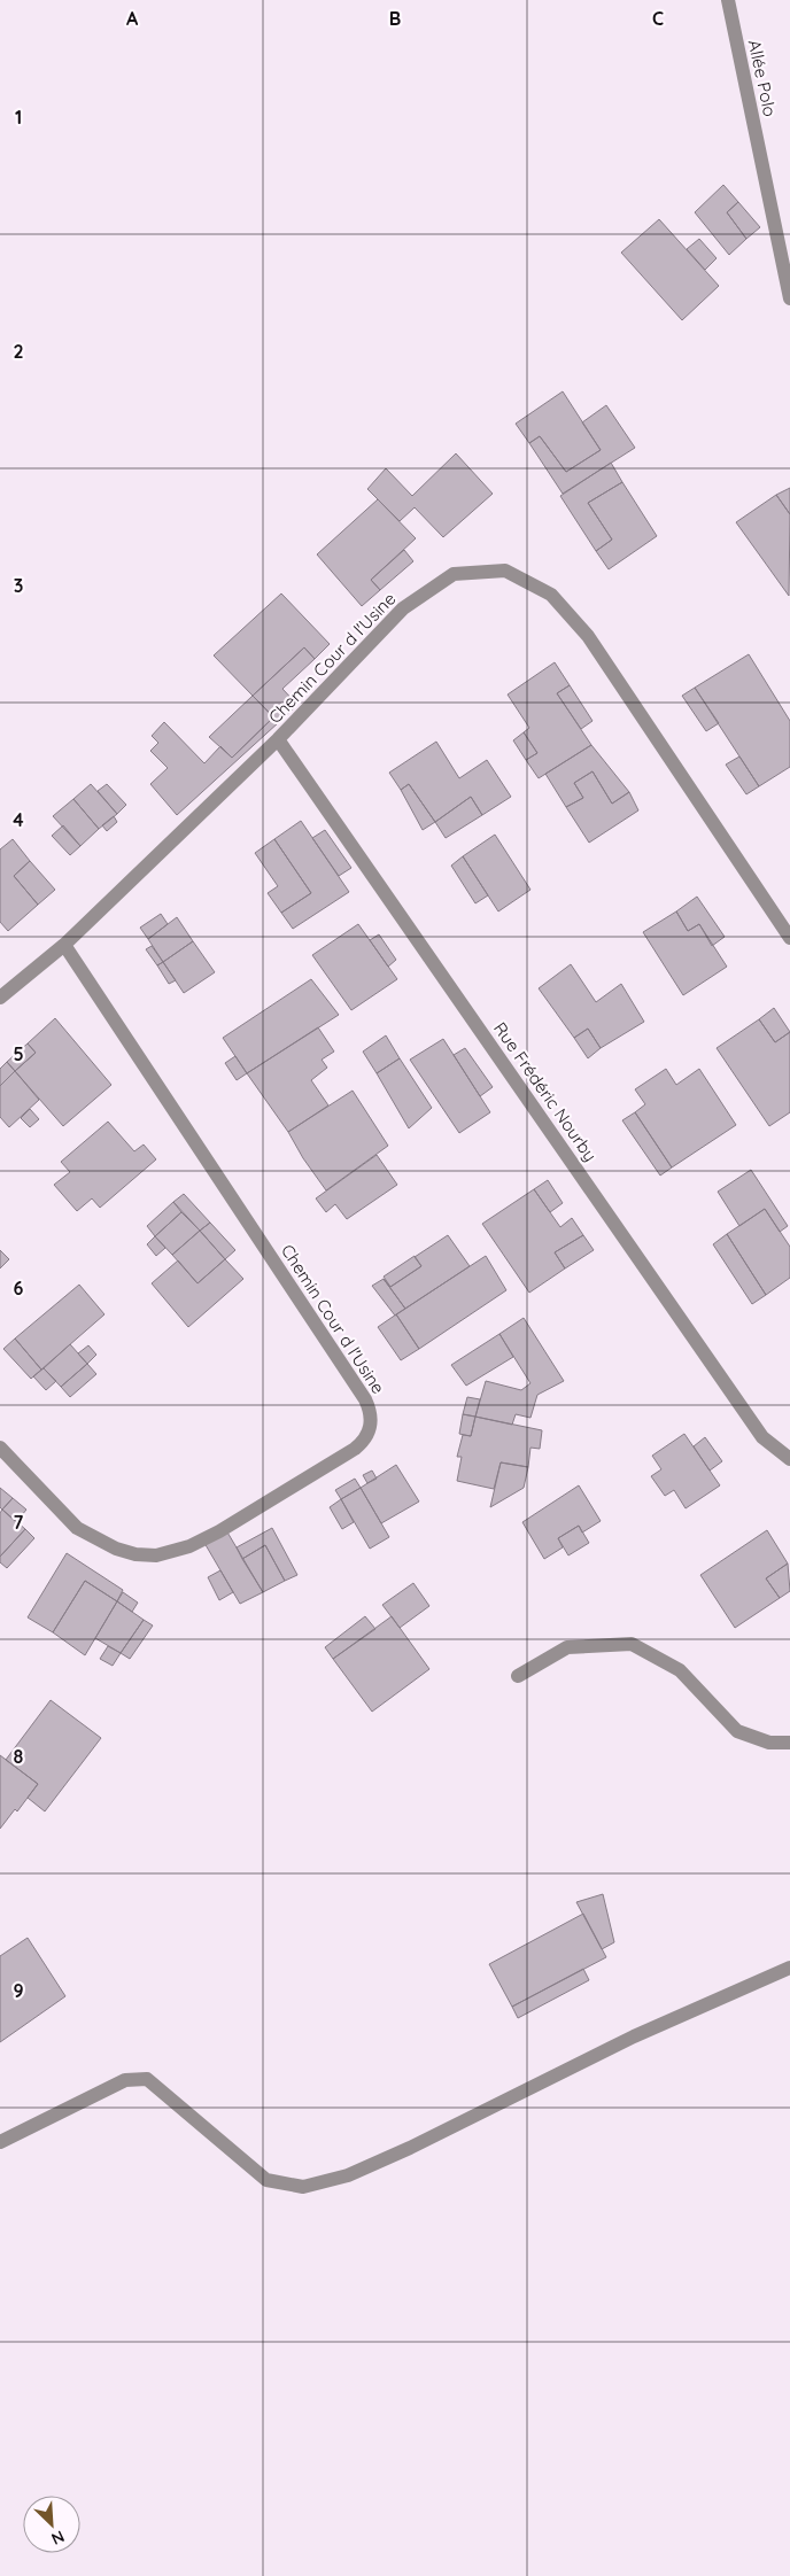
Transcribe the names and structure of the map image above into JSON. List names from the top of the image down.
{
  "streets": {
    "street": ["Allée Polo", "Chemin Cour d l'Usine", "Rue Frédéric Nourby"]
  },
  "crossings": [
    ["Chemin Cour d l'Usine", "Rue Frédéric Nourby"]
  ],
  "north": "bottom right",
  "grid": {
    "columns": ["A", "B", "C"],
    "rows": [
      "1",
      "2",
      "3",
      "4",
      "5",
      "6",
      "7",
      "8",
      "9"
    ]
  }
}
